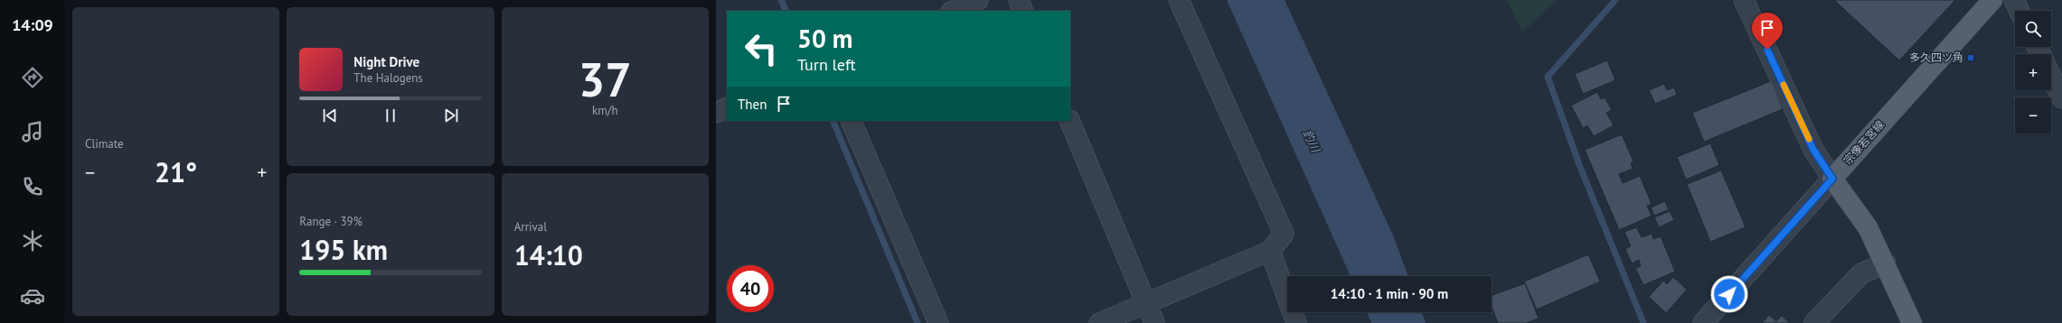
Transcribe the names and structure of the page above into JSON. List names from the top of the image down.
{
  "streets": {
    "main road": ["宗像若宮線"]
  },
  "water": ["釣川"],
  "places": {
    "transit": ["多久四ツ角"]
  },
  "page": {
    "tabs": "14:09",
    "tile": [
      "Climate",
      ["37", "km/h"],
      ["Range · 39%", "195 km"],
      ["Arrival", "14:10"]
    ],
    "map_buttons": ["+", "−"],
    "turn": ["50 m", "Turn left"],
    "song": ["Night Drive", "The Halogens"],
    "then": "Then",
    "heat": ["−", "21°", "+"],
    "limit": "40",
    "trip": "14:10 · 1 min · 90 m"
  }
}
